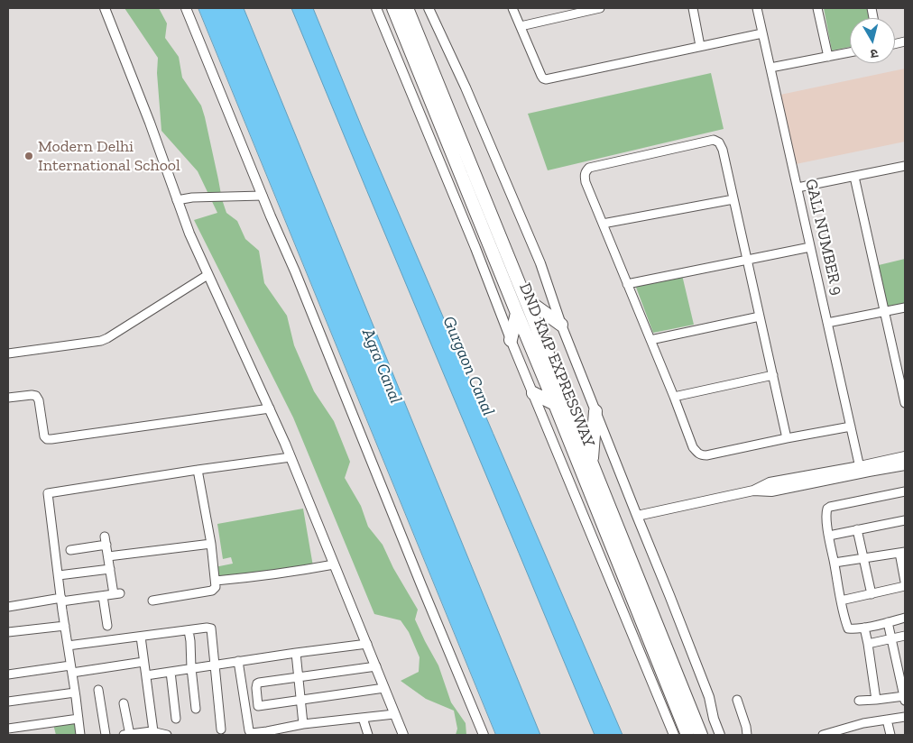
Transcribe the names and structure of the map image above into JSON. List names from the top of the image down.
{
  "streets": {
    "highway": ["DND KMP EXPRESSWAY"],
    "street": ["GALI NUMBER 9"]
  },
  "water": ["Agra Canal", "Gurgaon Canal"],
  "places": ["Modern Delhi International School"],
  "north": "bottom"
}
